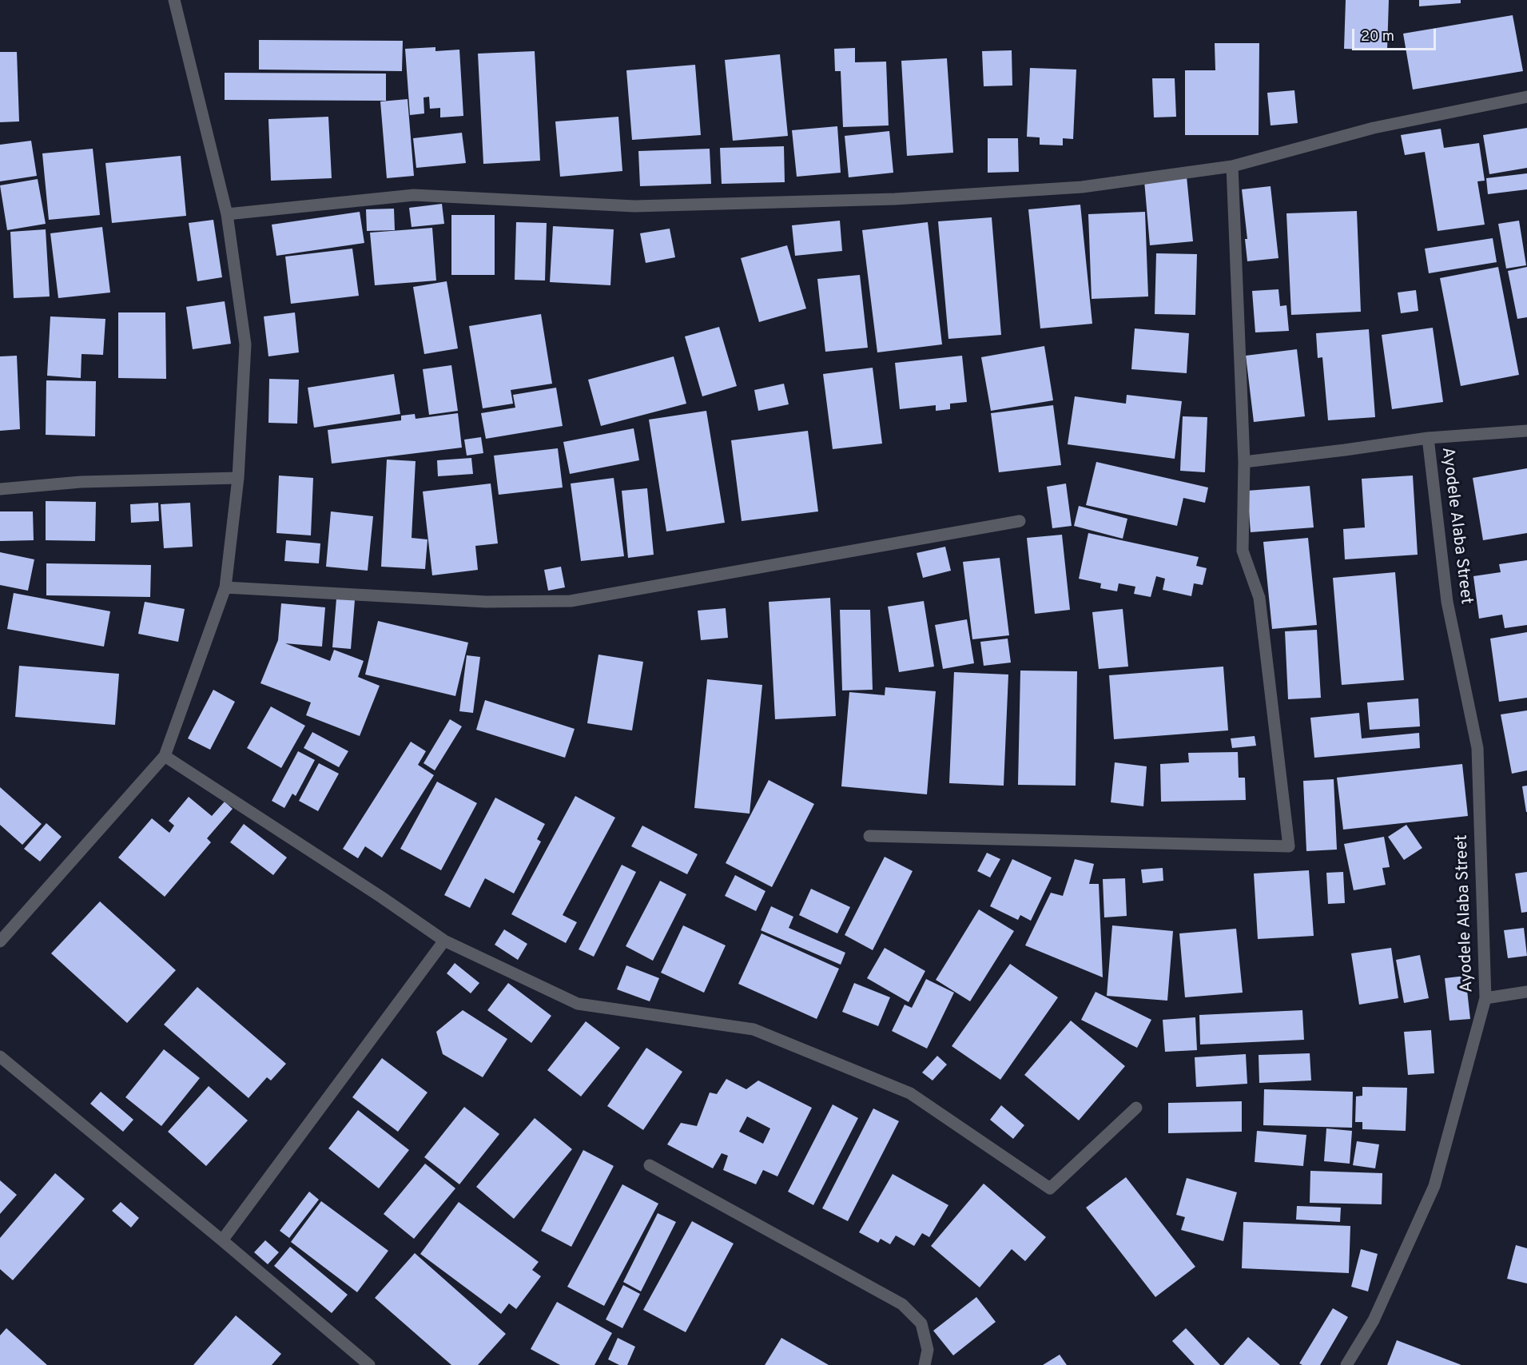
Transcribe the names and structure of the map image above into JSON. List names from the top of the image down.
{
  "streets": {
    "street": ["Ayodele Alaba Street"]
  },
  "scale_bar": "20 m"
}
